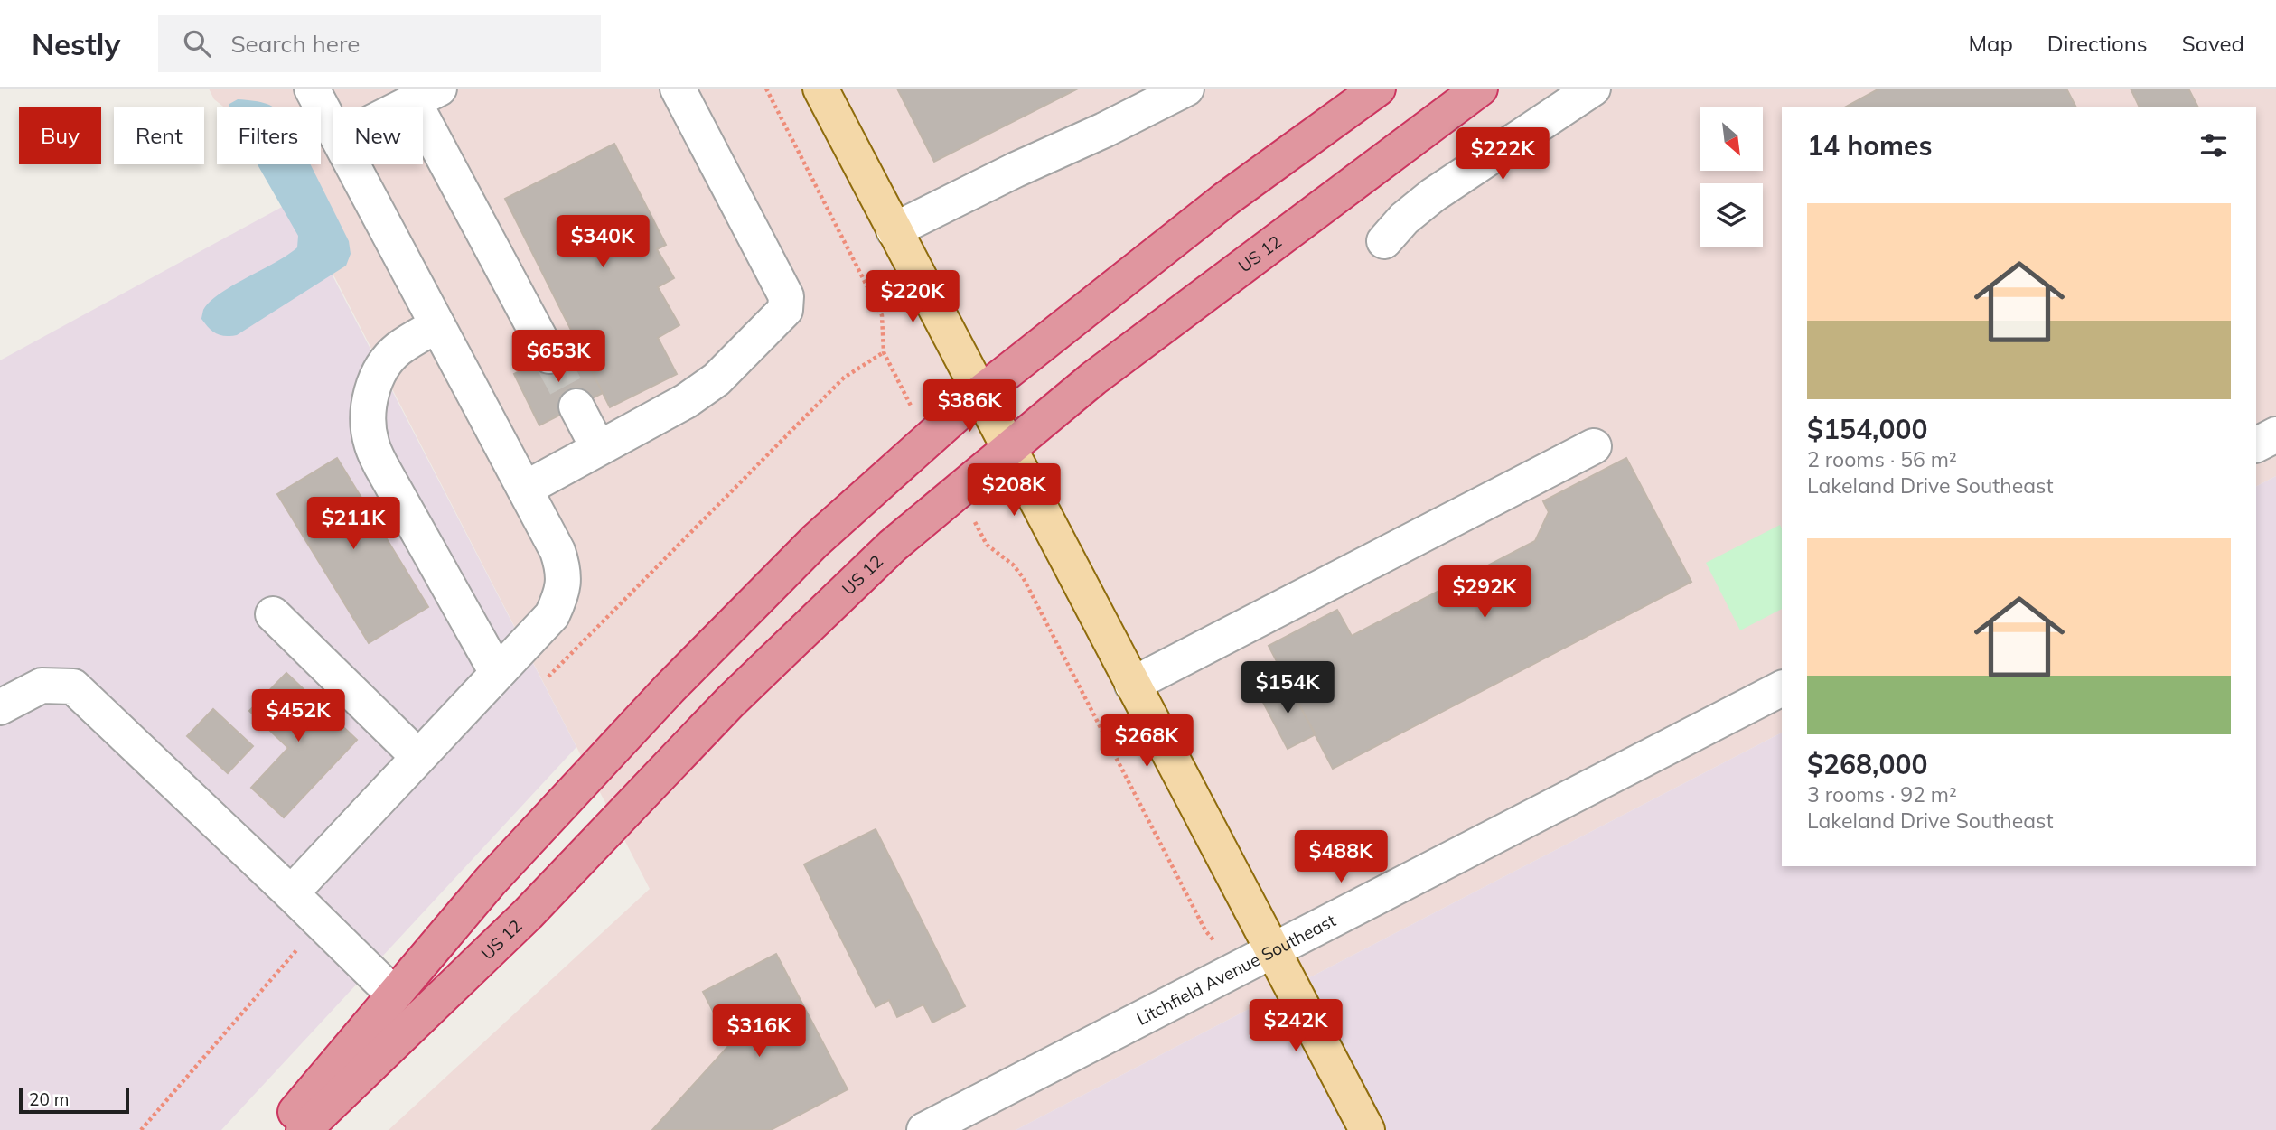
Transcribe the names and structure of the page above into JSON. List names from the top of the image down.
{
  "streets": {
    "highway": ["US 12"],
    "street": ["Litchfield Avenue Southeast"]
  },
  "scale_bar": "20 m",
  "north": "bottom right",
  "page": {
    "header": "Nestly",
    "search": "Search here",
    "nav": ["Map", "Directions", "Saved"],
    "chip": [
      "Buy",
      "Rent",
      "Filters",
      "New"
    ],
    "heading": "14 homes",
    "price": [
      "$222K",
      "$340K",
      "$220K",
      "$653K",
      "$386K",
      "$208K",
      "$211K",
      "$292K",
      "$154K",
      "$452K",
      "$268K",
      "$488K",
      "$242K",
      "$316K"
    ],
    "list": [
      {
        "name": "$154,000",
        "note": "2 rooms · 56 m² · Lakeland Drive Southeast"
      },
      {
        "name": "$268,000",
        "note": "3 rooms · 92 m² · Lakeland Drive Southeast"
      }
    ],
    "scale": "20 m"
  }
}
